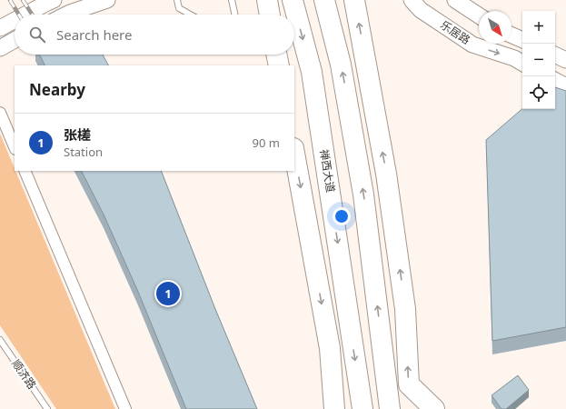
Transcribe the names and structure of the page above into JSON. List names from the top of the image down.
{
  "streets": {
    "highway": ["禅西大道"],
    "street": ["乐居路"],
    "lane": ["顺济路"]
  },
  "north": "bottom right",
  "page": {
    "map_buttons": ["+", "−"],
    "search": "Search here",
    "heading": "Nearby",
    "list": [
      {
        "mark": "1",
        "name": "张槎",
        "note": "Station",
        "value": "90 m"
      }
    ],
    "pins": "1"
  }
}
